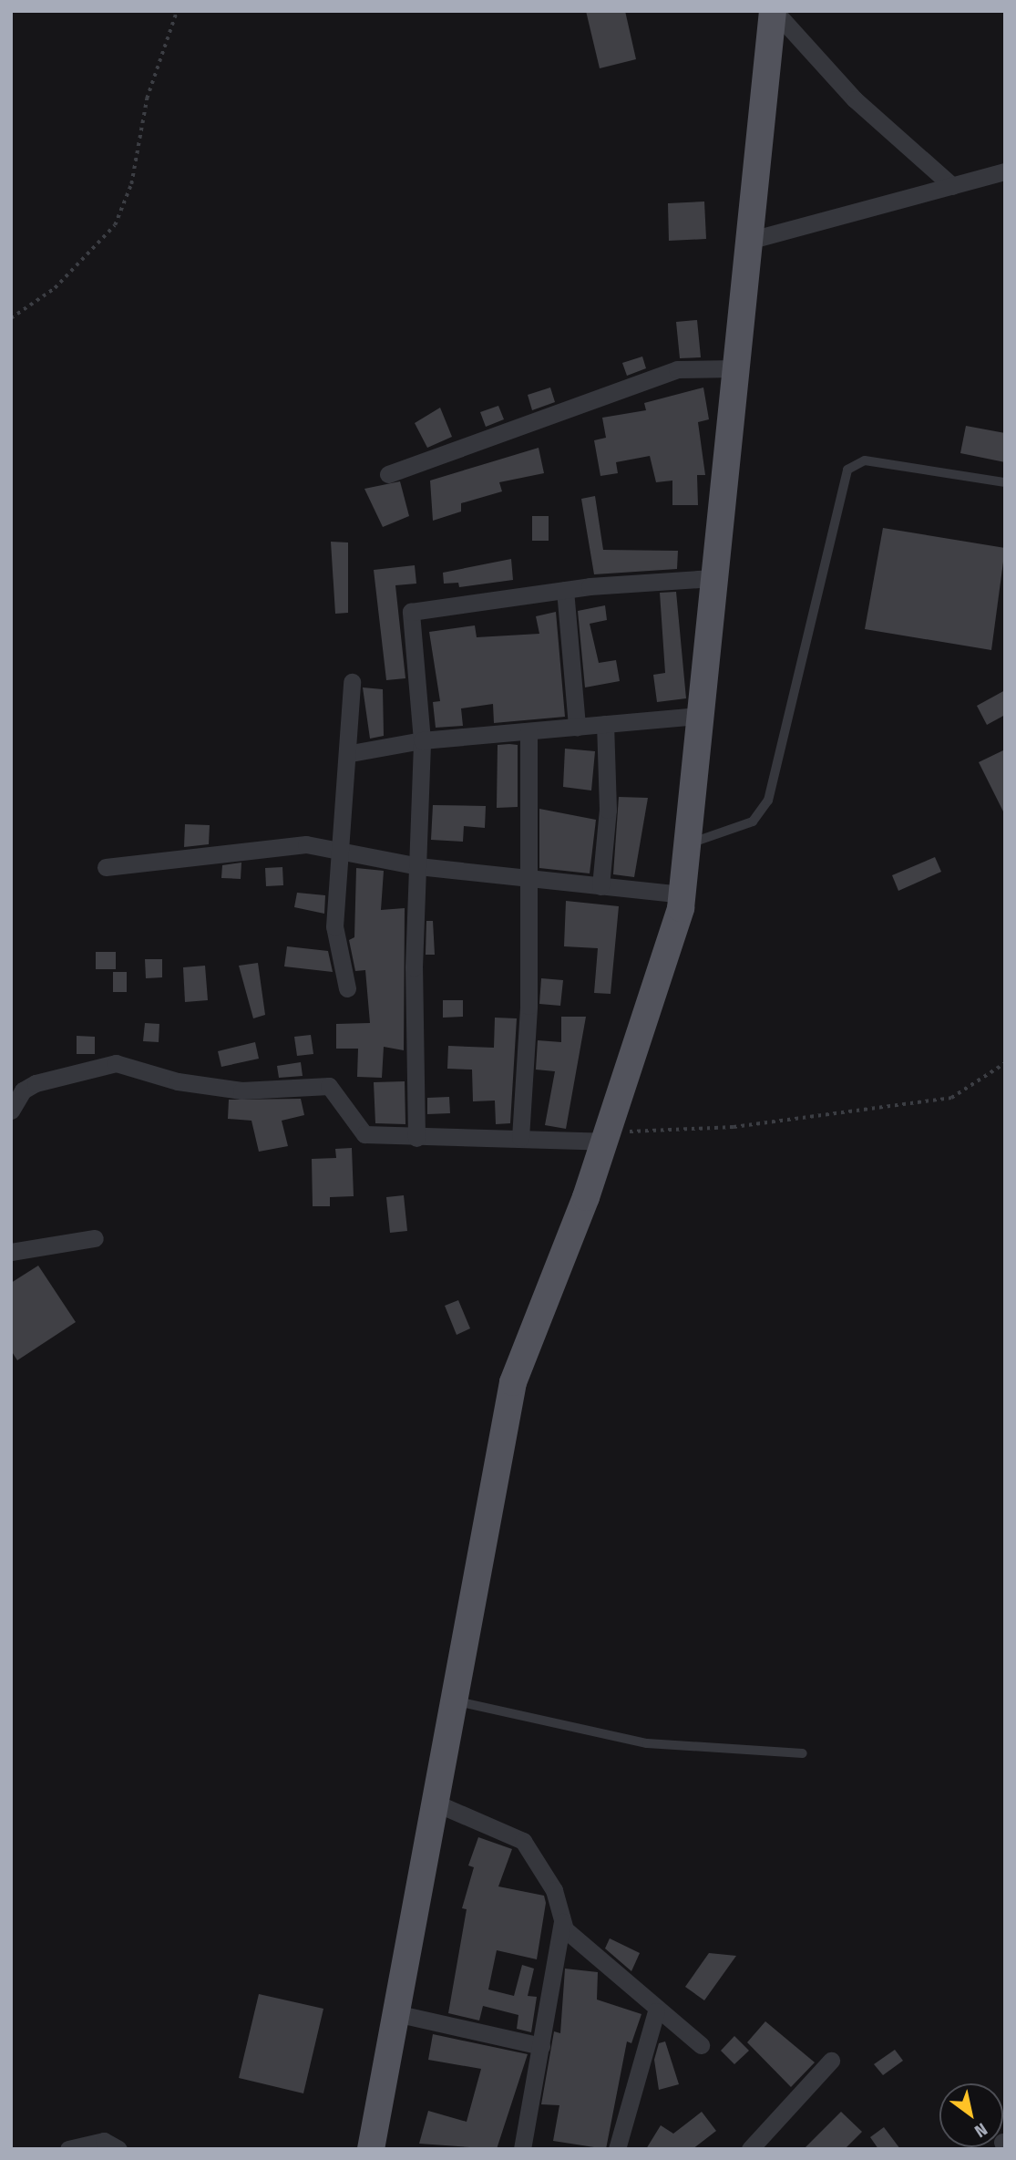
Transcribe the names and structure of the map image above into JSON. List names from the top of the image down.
{
  "north": "bottom right"
}
